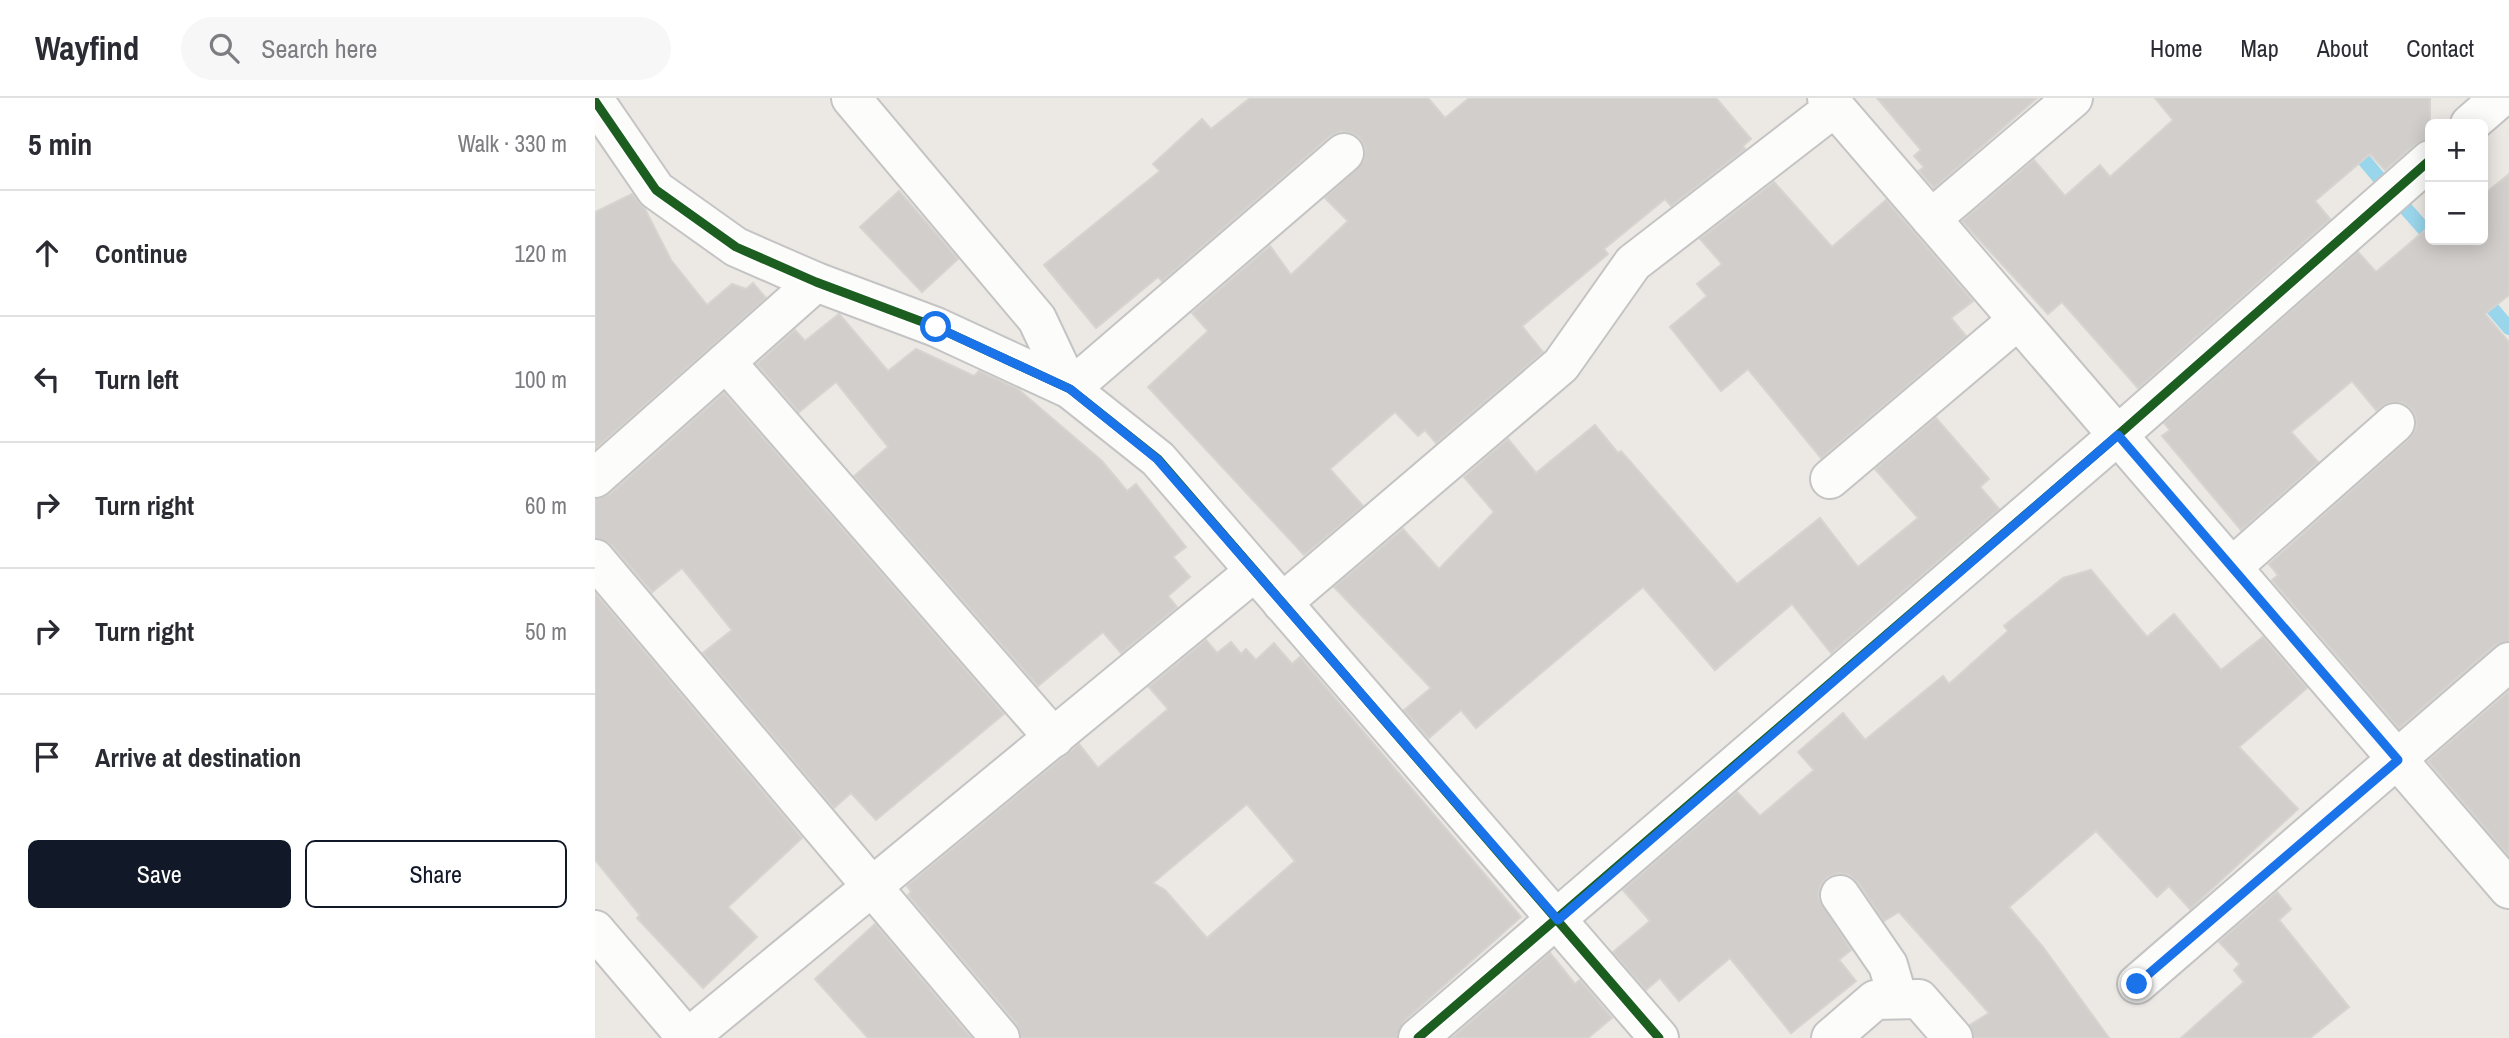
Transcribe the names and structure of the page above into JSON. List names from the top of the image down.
{
  "page": {
    "header": "Wayfind",
    "search": "Search here",
    "nav": [
      "Home",
      "Map",
      "About",
      "Contact"
    ],
    "heading": ["5 min", "Walk · 330 m"],
    "map_buttons": ["+", "−"],
    "list": [
      ["Continue", "120 m"],
      ["Turn left", "100 m"],
      ["Turn right", "60 m"],
      ["Turn right", "50 m"],
      "Arrive at destination"
    ],
    "buttons": ["Save", "Share"]
  }
}
